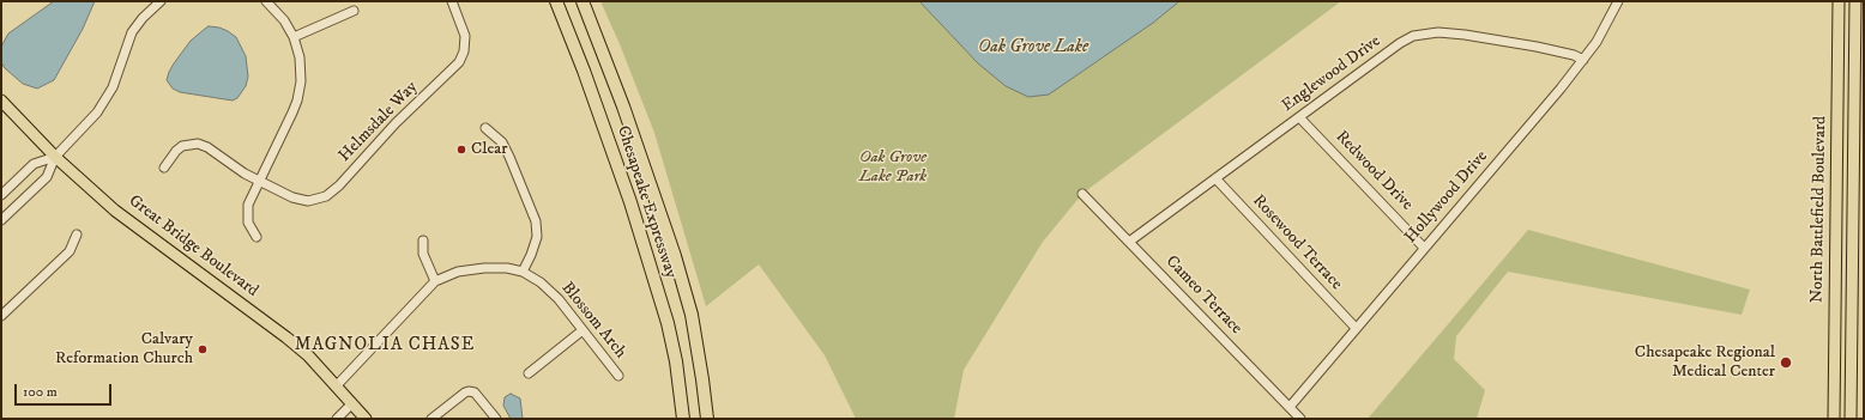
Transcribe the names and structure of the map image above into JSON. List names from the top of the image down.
{
  "streets": {
    "highway": ["Chesapeake Expressway"],
    "main road": ["North Battlefield Boulevard", "Great Bridge Boulevard"],
    "street": [
      "Englewood Drive",
      "Helmsdale Way",
      "Redwood Drive",
      "Hollywood Drive",
      "Rosewood Terrace",
      "Cameo Terrace",
      "Blossom Arch"
    ]
  },
  "crossings": [
    ["Englewood Drive", "Redwood Drive"],
    ["Englewood Drive", "Hollywood Drive"],
    ["Englewood Drive", "Rosewood Terrace"],
    ["Englewood Drive", "Cameo Terrace"],
    ["Redwood Drive", "Hollywood Drive"],
    ["Hollywood Drive", "Rosewood Terrace"],
    ["Hollywood Drive", "Cameo Terrace"],
    ["Great Bridge Boulevard", "Blossom Arch"]
  ],
  "districts": ["MAGNOLIA CHASE"],
  "water": ["Oak Grove Lake"],
  "parks": ["Oak Grove Lake Park"],
  "places": ["Clear", "Calvary Reformation Church", "Chesapeake Regional Medical Center"],
  "scale_bar": "100 m"
}
